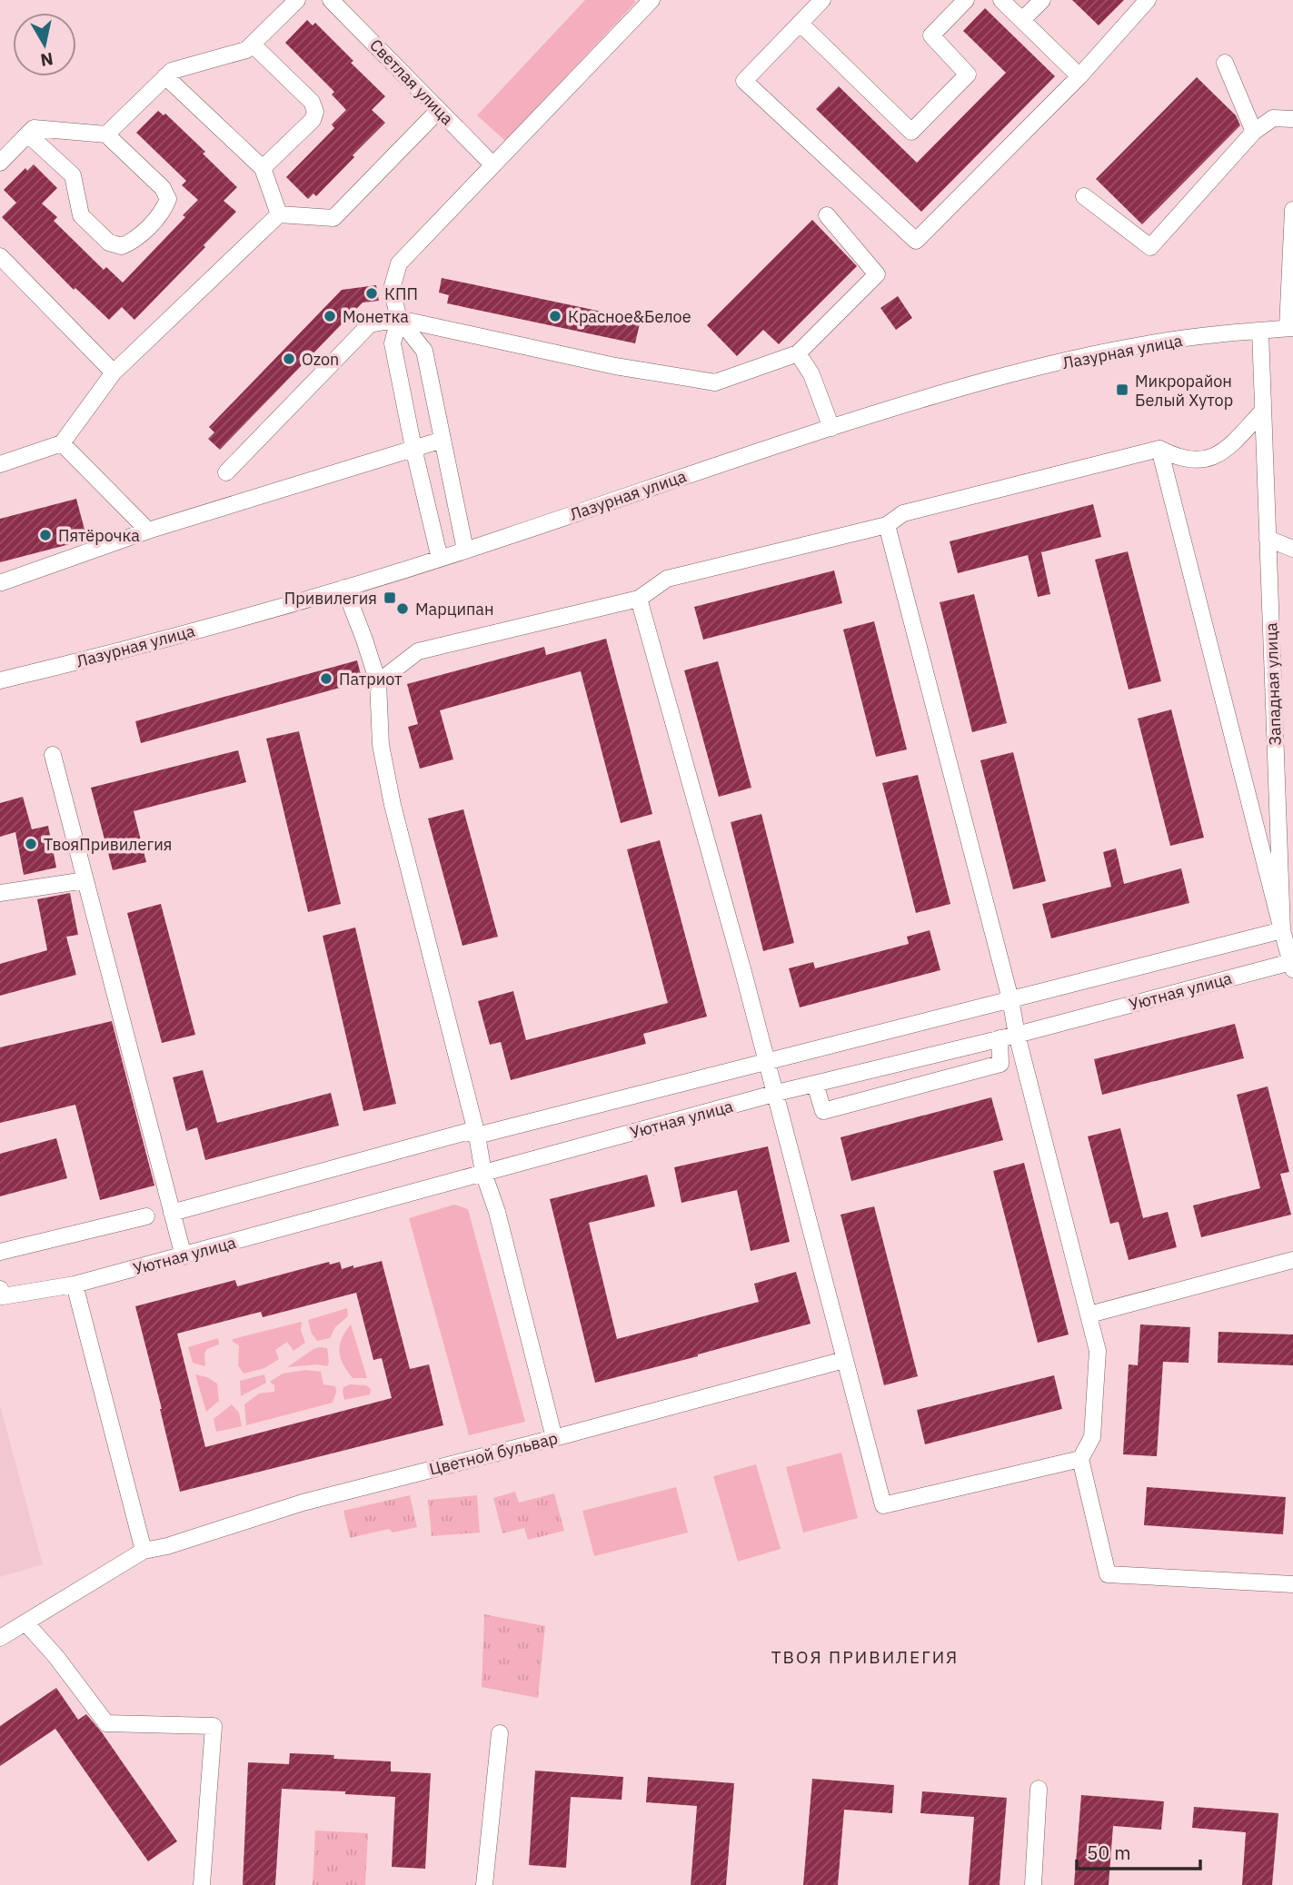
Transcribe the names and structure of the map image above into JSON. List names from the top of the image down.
{
  "streets": {
    "street": [
      "Светлая улица",
      "Лазурная улица",
      "Западная улица",
      "Уютная улица",
      "Цветной бульвар"
    ]
  },
  "crossings": [
    ["Лазурная улица", "Западная улица"],
    ["Западная улица", "Уютная улица"]
  ],
  "districts": ["ТВОЯ ПРИВИЛЕГИЯ"],
  "places": {
    "other": [
      "КПП",
      "Монетка",
      "Красное&Белое",
      "Ozon",
      "Пятёрочка",
      "Марципан",
      "Патриот",
      "ТвояПривилегия"
    ],
    "transit": ["Микрорайон Белый Хутор", "Привилегия"]
  },
  "scale_bar": "50 m",
  "north": "bottom"
}
